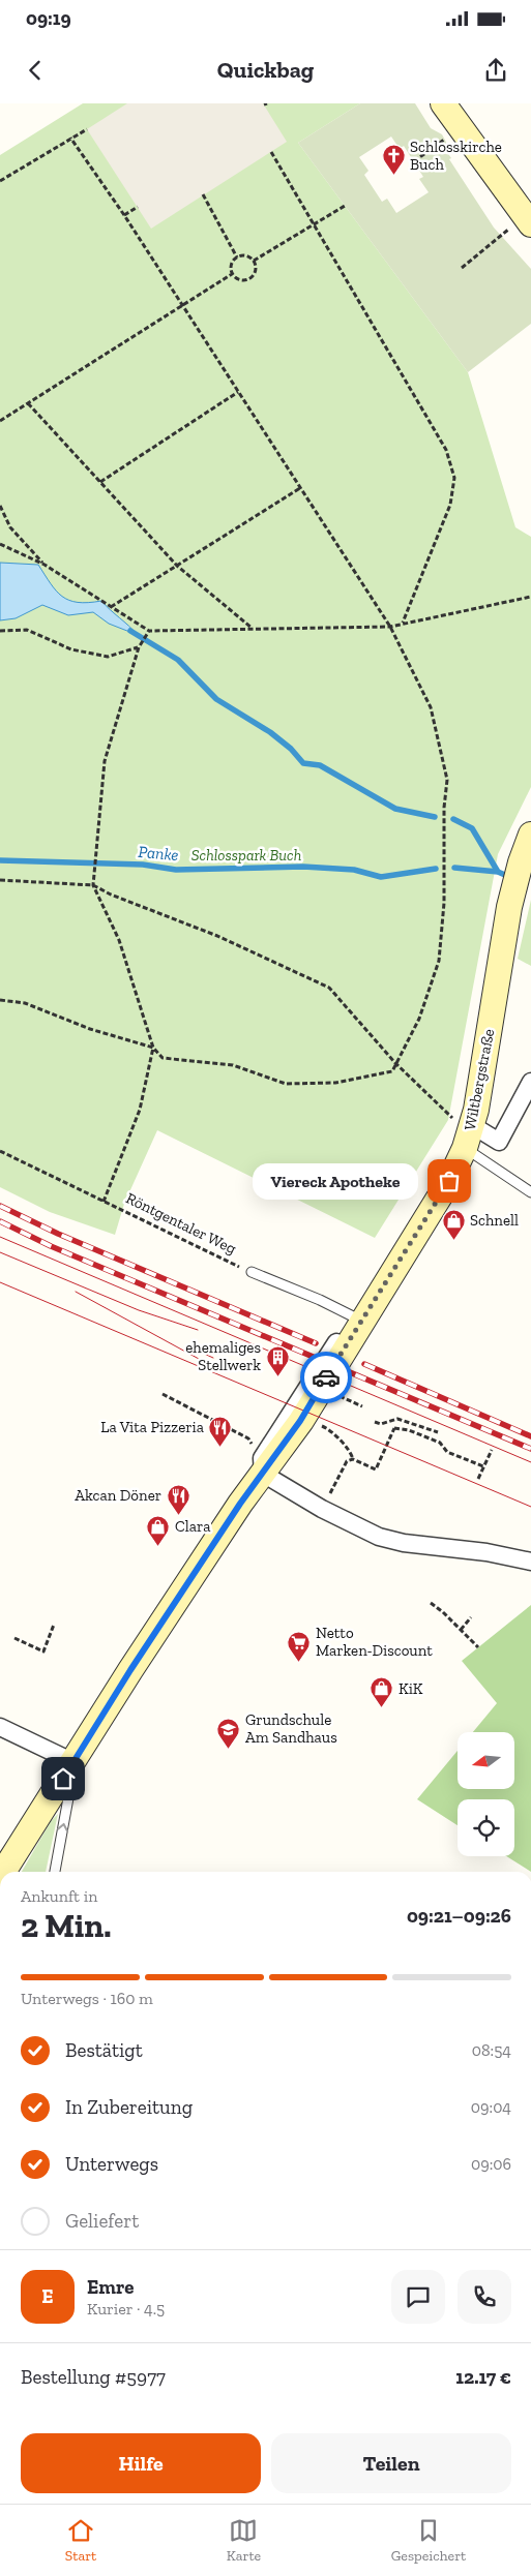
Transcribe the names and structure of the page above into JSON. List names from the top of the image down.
{
  "streets": {
    "main road": ["Wiltbergstraße"],
    "path": ["Röntgentaler Weg"]
  },
  "water": ["Panke"],
  "parks": ["Schlosspark Buch"],
  "places": {
    "church": ["Schlosskirche Buch"],
    "other": ["Viereck Apotheke"],
    "shop": ["Schnell", "Clara", "KiK"],
    "building": ["ehemaliges Stellwerk"],
    "restaurant": ["La Vita Pizzeria", "Akcan Döner"],
    "supermarket": ["Netto Marken-Discount"],
    "school or university": ["Grundschule Am Sandhaus"]
  },
  "north": "left",
  "page": {
    "status": "09:19",
    "header": "Quickbag",
    "bubble": "Viereck Apotheke",
    "heading": ["2 Min.", "Ankunft in", "09:21–09:26"],
    "panel": [
      "Emre",
      "Kurier · 4.5",
      "Bestellung #5977",
      "12.17 €"
    ],
    "bar": "Unterwegs · 160 m",
    "list": [
      ["Bestätigt", "08:54"],
      ["In Zubereitung", "09:04"],
      ["Unterwegs", "09:06"],
      "Geliefert"
    ],
    "round": "E",
    "buttons": ["Hilfe", "Teilen"],
    "tabs": ["Start", "Karte", "Gespeichert"]
  }
}
